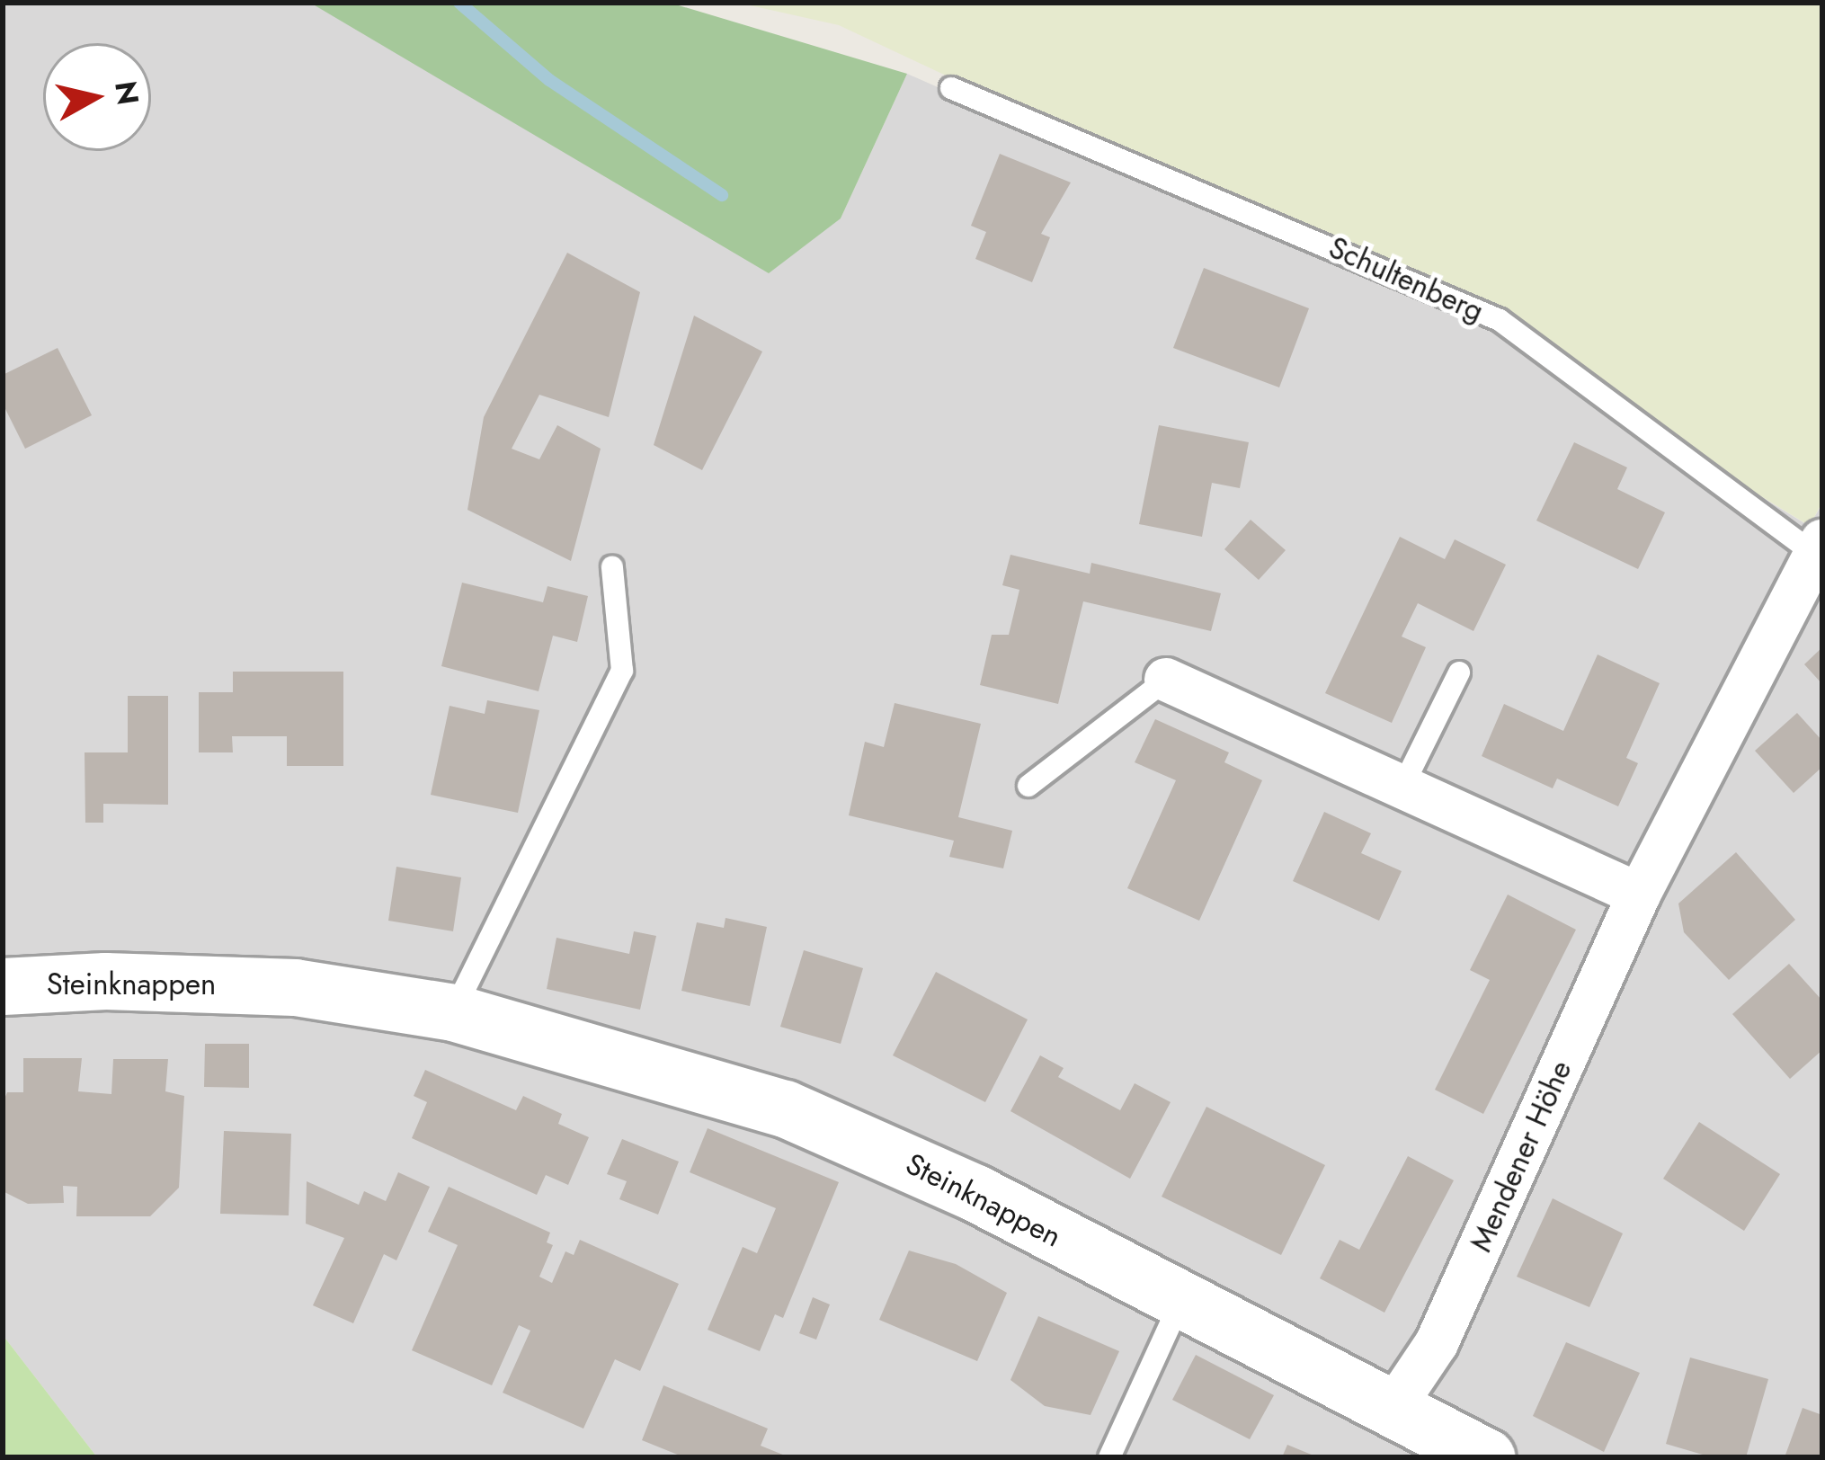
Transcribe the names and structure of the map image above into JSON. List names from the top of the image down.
{
  "streets": {
    "street": ["Steinknappen", "Mendener Höhe"],
    "lane": ["Schultenberg"]
  },
  "crossings": [
    ["Schultenberg", "Mendener Höhe"],
    ["Steinknappen", "Mendener Höhe"]
  ],
  "north": "right"
}
